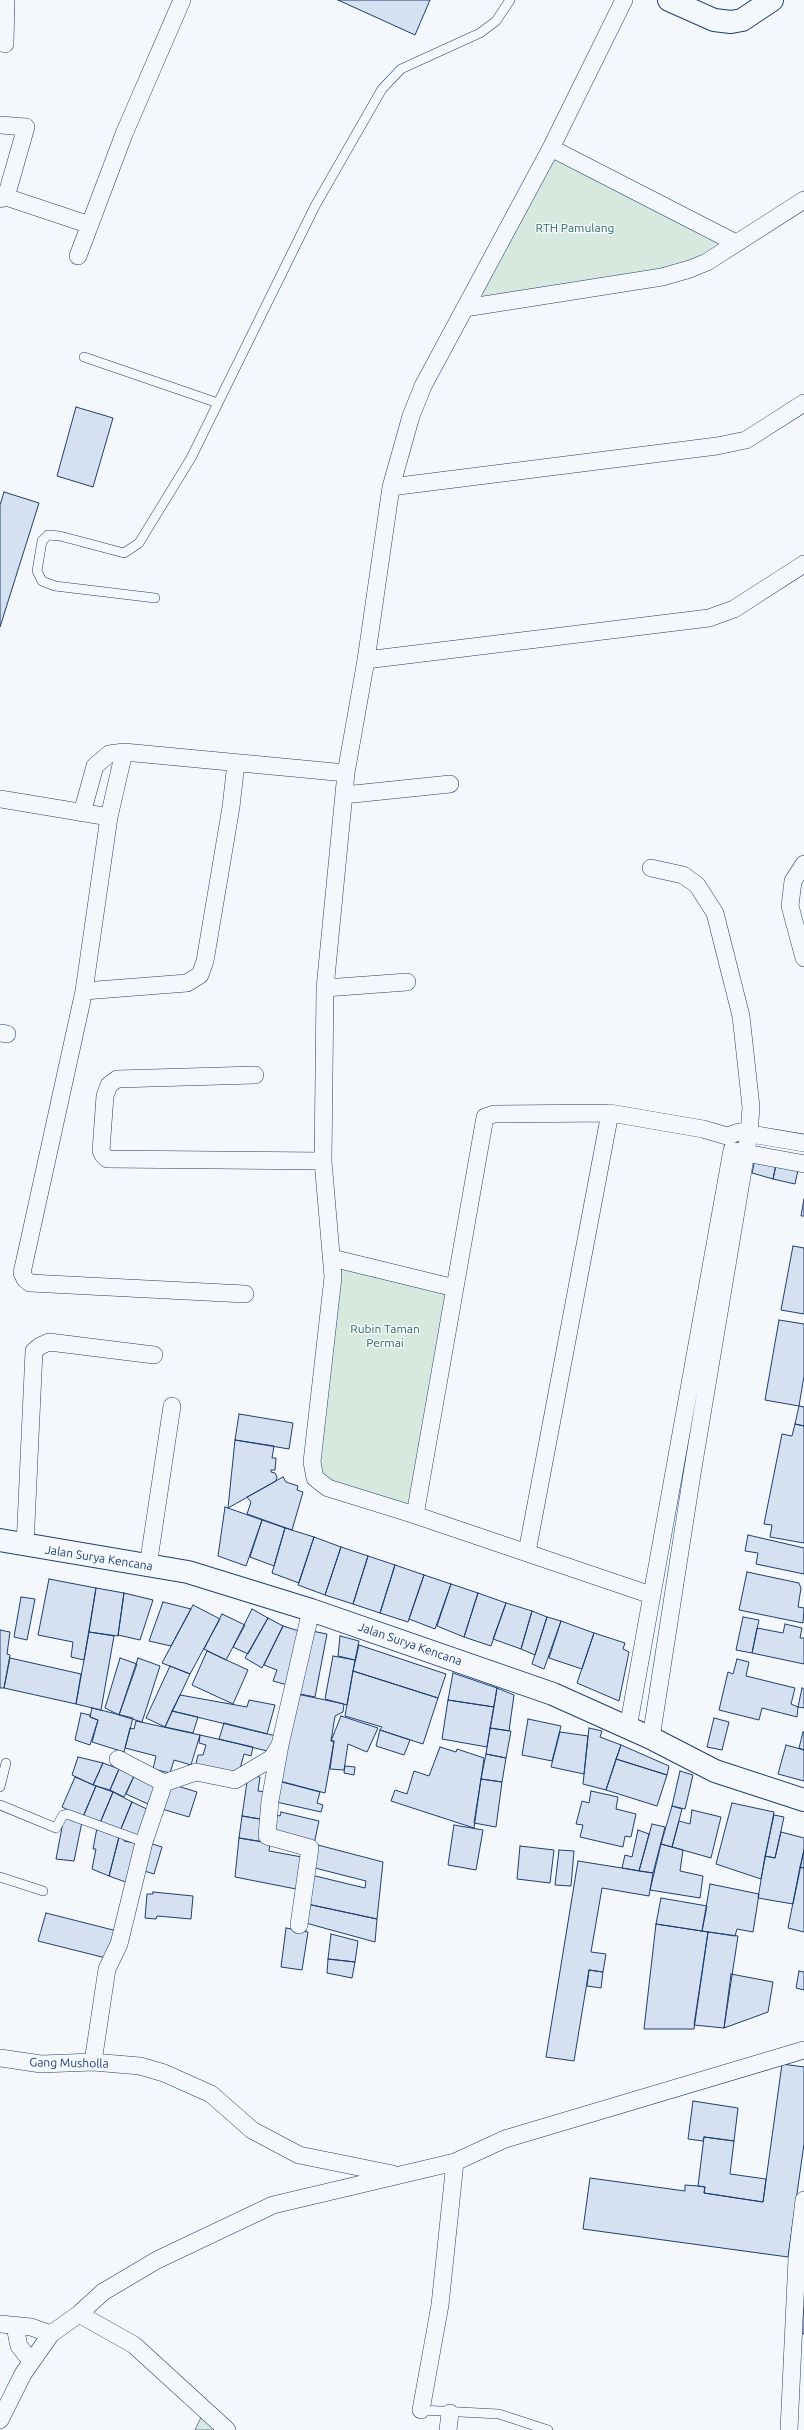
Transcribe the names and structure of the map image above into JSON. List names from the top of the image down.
{
  "streets": {
    "main road": ["Jalan Surya Kencana"],
    "street": ["Gang Musholla"]
  },
  "parks": ["RTH Pamulang", "Rubin Taman Permai"]
}
